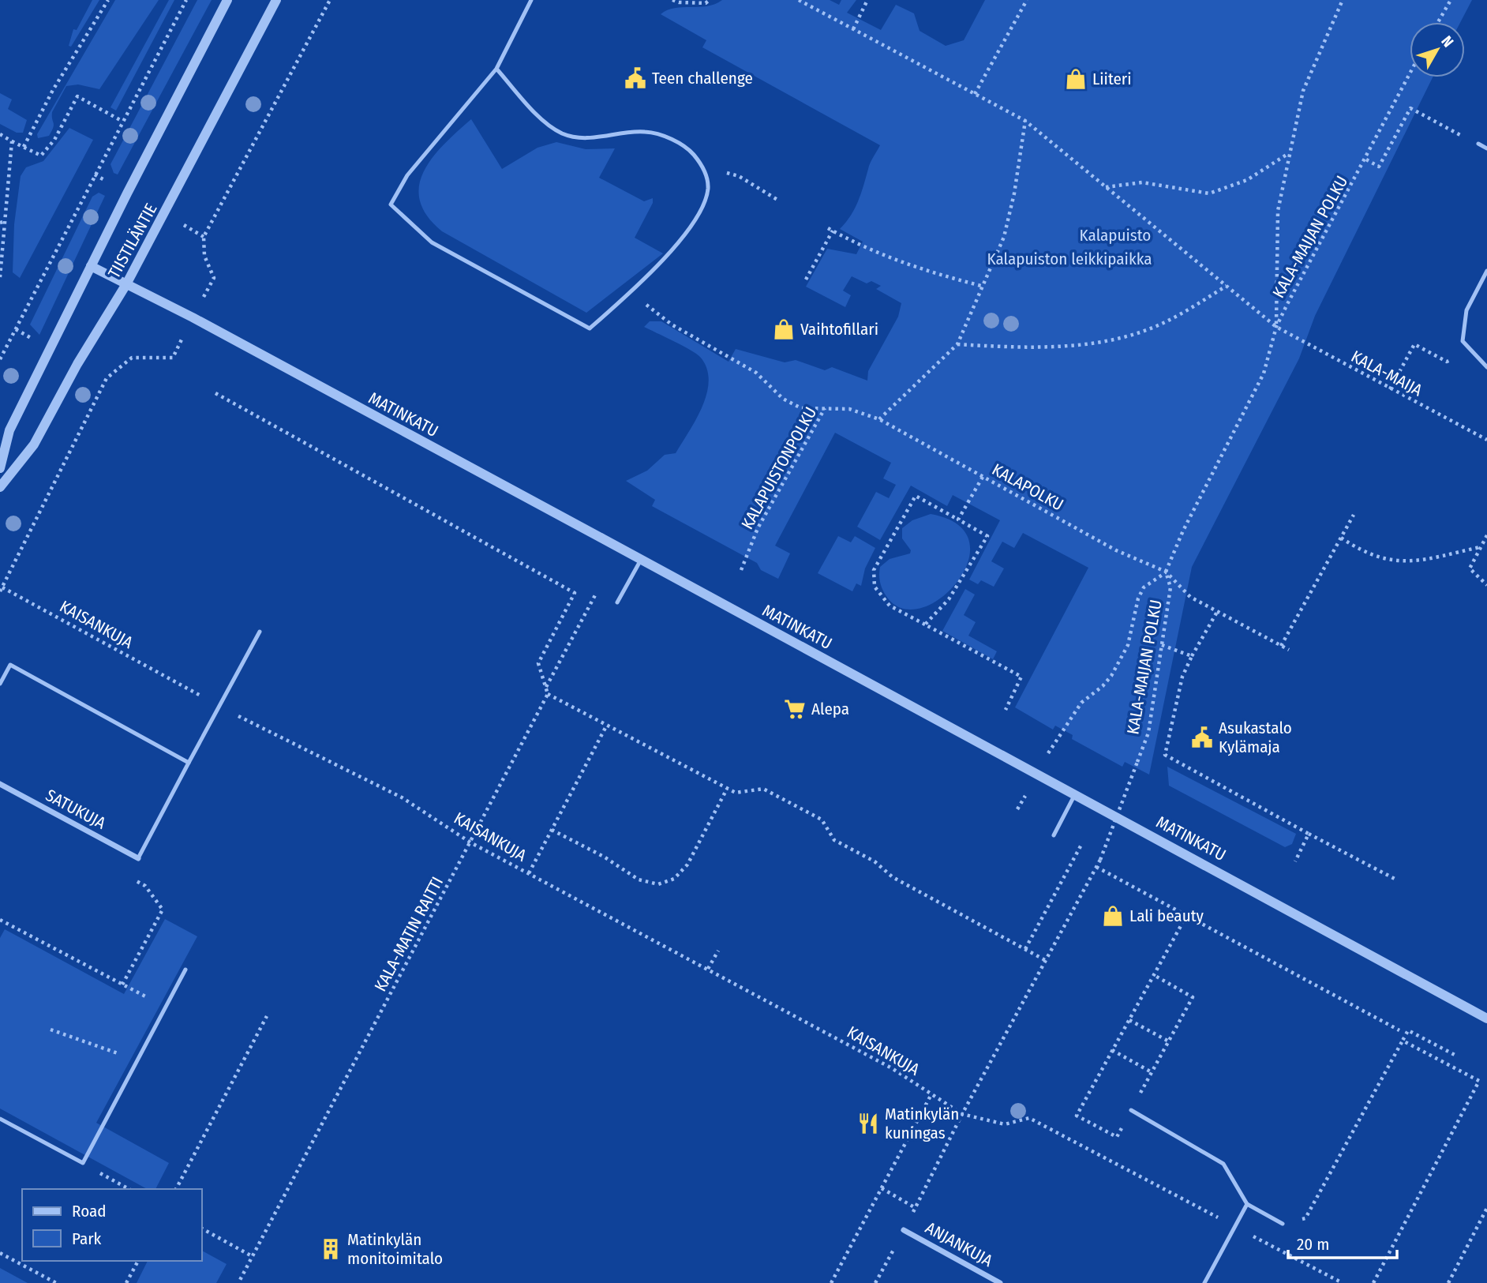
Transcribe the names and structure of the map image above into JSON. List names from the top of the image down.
{
  "streets": {
    "street": [
      "TIISTILÄNTIE",
      "MATINKATU",
      "SATUKUJA",
      "ANJANKUJA"
    ],
    "path": [
      "KALA-MAIJAN POLKU",
      "KALA-MAIJA",
      "KALAPUISTONPOLKU",
      "KALAPOLKU",
      "KAISANKUJA",
      "KALA-MATIN RAITTI"
    ]
  },
  "crossings": [
    ["KALA-MAIJAN POLKU", "KALA-MAIJA"],
    ["KALA-MAIJAN POLKU", "KALAPOLKU"],
    ["KALA-MAIJAN POLKU", "KAISANKUJA"],
    ["KALA-MAIJAN POLKU", "ANJANKUJA"],
    ["TIISTILÄNTIE", "MATINKATU"],
    ["KALAPUISTONPOLKU", "KALAPOLKU"],
    ["KAISANKUJA", "KALA-MATIN RAITTI"]
  ],
  "parks": ["Kalapuisto", "Kalapuiston leikkipaikka"],
  "places": {
    "public building": ["Teen challenge", "Asukastalo Kylämaja"],
    "shop": ["Liiteri", "Vaihtofillari", "Lali beauty"],
    "supermarket": ["Alepa"],
    "restaurant": ["Matinkylän kuningas"],
    "building": ["Matinkylän monitoimitalo"]
  },
  "legend": ["Road", "Park"],
  "scale_bar": "20 m",
  "north": "top right"
}
